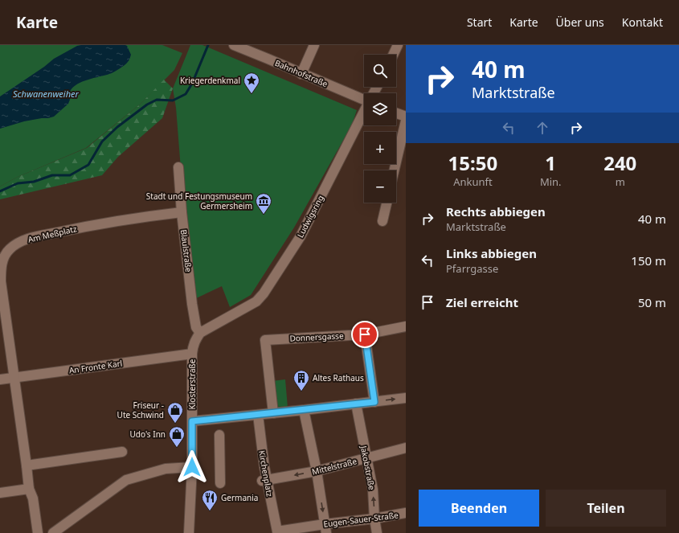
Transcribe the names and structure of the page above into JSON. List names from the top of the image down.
{
  "streets": {
    "street": [
      "Bahnhofstraße",
      "Ludwigsring",
      "Am Meßplatz",
      "Blaulstraße",
      "Donnersgasse",
      "An Fronte Karl",
      "Klosterstraße",
      "Mittelstraße",
      "Jakobstraße",
      "Kirchenplatz",
      "Eugen-Sauer-Straße"
    ]
  },
  "crossings": [
    ["Ludwigsring", "Blaulstraße"],
    ["Ludwigsring", "Klosterstraße"],
    ["Am Meßplatz", "Blaulstraße"],
    ["Am Meßplatz", "An Fronte Karl"],
    ["Blaulstraße", "Klosterstraße"],
    ["An Fronte Karl", "Klosterstraße"],
    ["Mittelstraße", "Jakobstraße"],
    ["Mittelstraße", "Kirchenplatz"],
    ["Jakobstraße", "Eugen-Sauer-Straße"],
    ["Kirchenplatz", "Eugen-Sauer-Straße"]
  ],
  "water": ["Schwanenweiher"],
  "places": {
    "place": ["Kriegerdenkmal"],
    "museum": ["Stadt und Festungsmuseum Germersheim"],
    "building": ["Altes Rathaus"],
    "shop": ["Friseur - Ute Schwind", "Udo's Inn"],
    "restaurant": ["Germania"]
  },
  "page": {
    "header": "Karte",
    "nav": [
      "Start",
      "Karte",
      "Über uns",
      "Kontakt"
    ],
    "turn": ["40 m", "Marktstraße"],
    "map_buttons": ["+", "−"],
    "eta": [
      "15:50",
      "Ankunft",
      "1",
      "Min.",
      "240",
      "m"
    ],
    "list": [
      {
        "name": "Rechts abbiegen",
        "note": "Marktstraße",
        "value": "40 m"
      },
      {
        "name": "Links abbiegen",
        "note": "Pfarrgasse",
        "value": "150 m"
      },
      {
        "name": "Ziel erreicht",
        "value": "50 m"
      }
    ],
    "buttons": ["Beenden", "Teilen"]
  }
}
